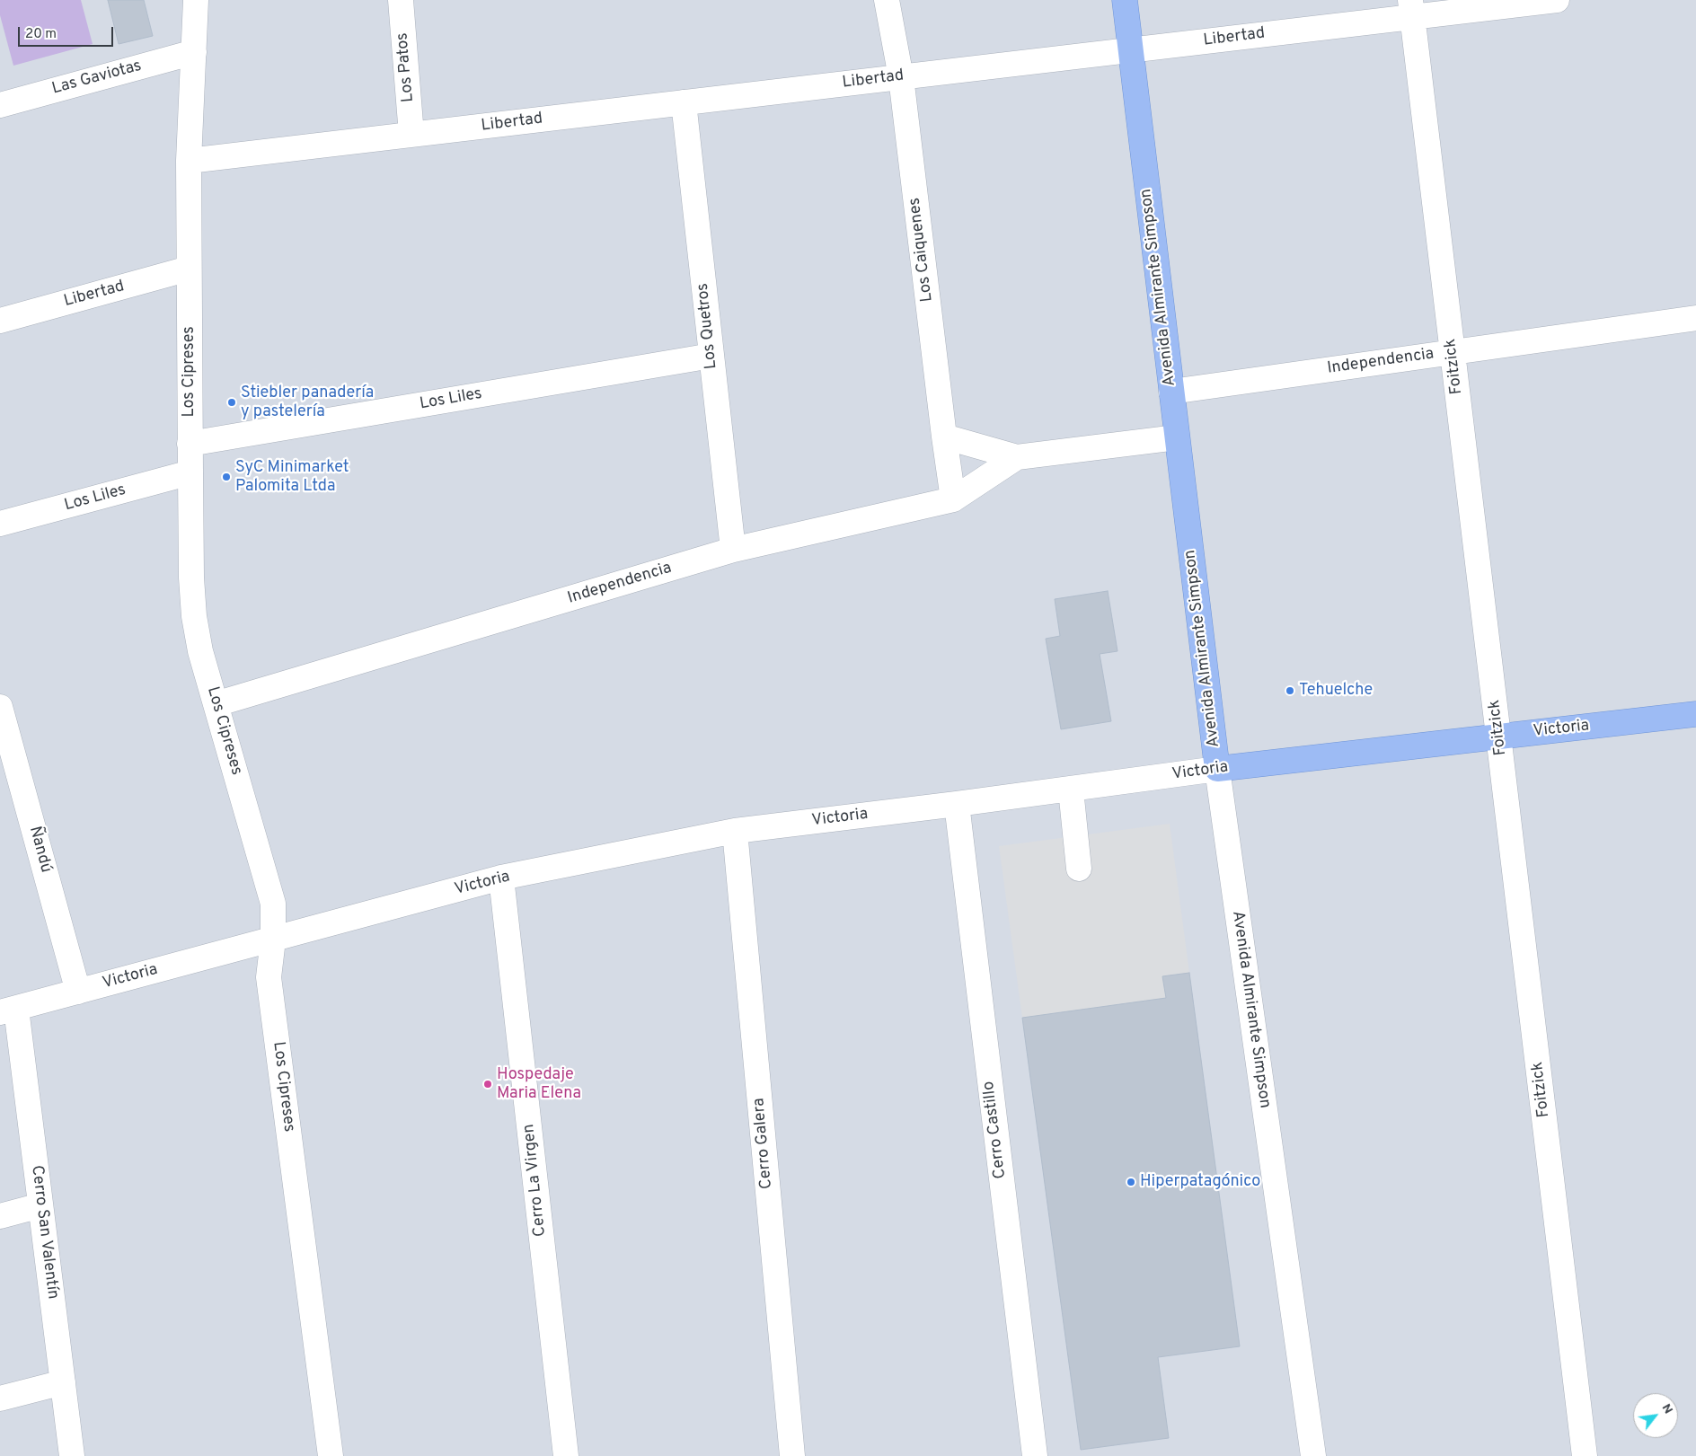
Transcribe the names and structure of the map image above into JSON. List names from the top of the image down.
{
  "streets": {
    "main road": ["Avenida Almirante Simpson", "Victoria"],
    "street": [
      "Libertad",
      "Los Patos",
      "Las Gaviotas",
      "Los Caiquenes",
      "Los Quetros",
      "Independencia",
      "Foitzick",
      "Los Cipreses",
      "Los Liles",
      "Ñandú",
      "Cerro Castillo",
      "Cerro Galera",
      "Cerro La Virgen",
      "Cerro San Valentín"
    ]
  },
  "crossings": [
    ["Libertad", "Los Patos"],
    ["Libertad", "Los Caiquenes"],
    ["Libertad", "Avenida Almirante Simpson"],
    ["Libertad", "Los Quetros"],
    ["Libertad", "Foitzick"],
    ["Libertad", "Los Cipreses"],
    ["Las Gaviotas", "Los Cipreses"],
    ["Los Caiquenes", "Independencia"],
    ["Avenida Almirante Simpson", "Independencia"],
    ["Avenida Almirante Simpson", "Victoria"],
    ["Los Quetros", "Independencia"],
    ["Los Quetros", "Los Liles"],
    ["Independencia", "Foitzick"],
    ["Independencia", "Los Cipreses"],
    ["Foitzick", "Victoria"],
    ["Los Cipreses", "Los Liles"],
    ["Los Cipreses", "Victoria"],
    ["Victoria", "Ñandú"],
    ["Victoria", "Cerro Castillo"],
    ["Victoria", "Cerro Galera"],
    ["Victoria", "Cerro La Virgen"],
    ["Victoria", "Cerro San Valentín"]
  ],
  "places": [
    "Stiebler panadería y pastelería",
    "SyC Minimarket Palomita Ltda",
    "Tehuelche",
    "Hospedaje Maria Elena",
    "Hiperpatagónico"
  ],
  "scale_bar": "20 m",
  "north": "top right"
}
